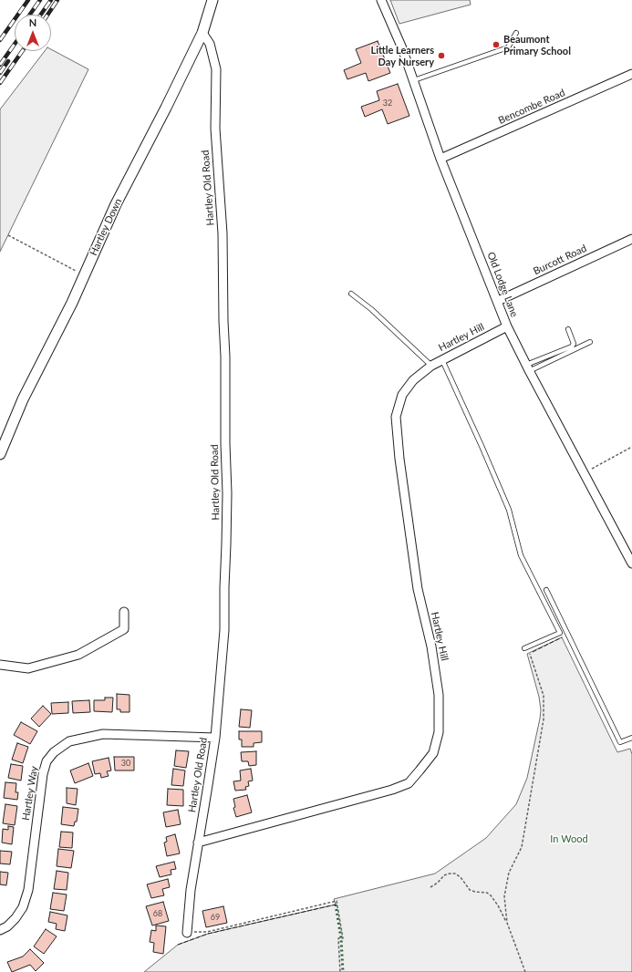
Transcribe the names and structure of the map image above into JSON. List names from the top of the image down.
{
  "streets": {
    "street": [
      "Bencombe Road",
      "Hartley Old Road",
      "Hartley Down",
      "Burcott Road",
      "Old Lodge Lane",
      "Hartley Hill",
      "Hartley Way"
    ]
  },
  "crossings": [
    ["Bencombe Road", "Old Lodge Lane"],
    ["Hartley Old Road", "Hartley Down"],
    ["Hartley Old Road", "Hartley Hill"],
    ["Hartley Old Road", "Hartley Way"],
    ["Burcott Road", "Old Lodge Lane"],
    ["Old Lodge Lane", "Hartley Hill"]
  ],
  "parks": ["In Wood"],
  "places": ["Beaumont Primary School", "Little Learners Day Nursery"],
  "house_numbers": [
    "32",
    "30",
    "68",
    "69"
  ],
  "north": "top"
}
